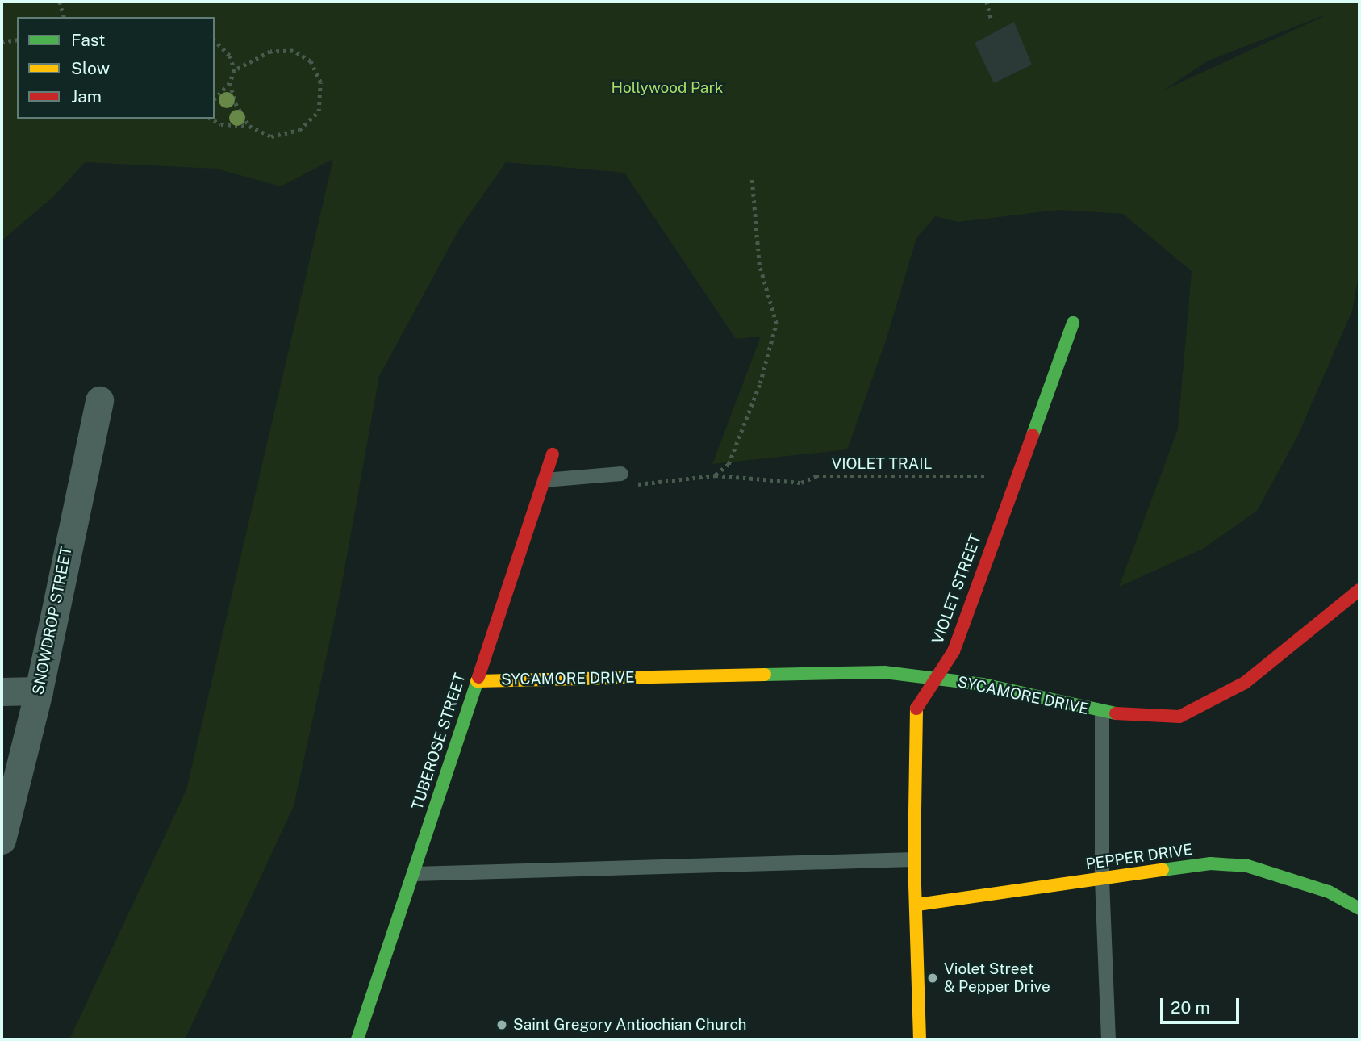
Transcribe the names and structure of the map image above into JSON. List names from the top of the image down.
{
  "streets": {
    "street": [
      "VIOLET STREET",
      "SNOWDROP STREET",
      "SYCAMORE DRIVE",
      "TUBEROSE STREET",
      "PEPPER DRIVE"
    ],
    "path": ["VIOLET TRAIL"]
  },
  "crossings": [
    ["VIOLET TRAIL", "VIOLET STREET"],
    ["VIOLET STREET", "SYCAMORE DRIVE"],
    ["VIOLET STREET", "PEPPER DRIVE"],
    ["SYCAMORE DRIVE", "TUBEROSE STREET"]
  ],
  "parks": ["Hollywood Park"],
  "places": ["Violet Street & Pepper Drive", "Saint Gregory Antiochian Church"],
  "legend": ["Fast", "Slow", "Jam"],
  "scale_bar": "20 m"
}
